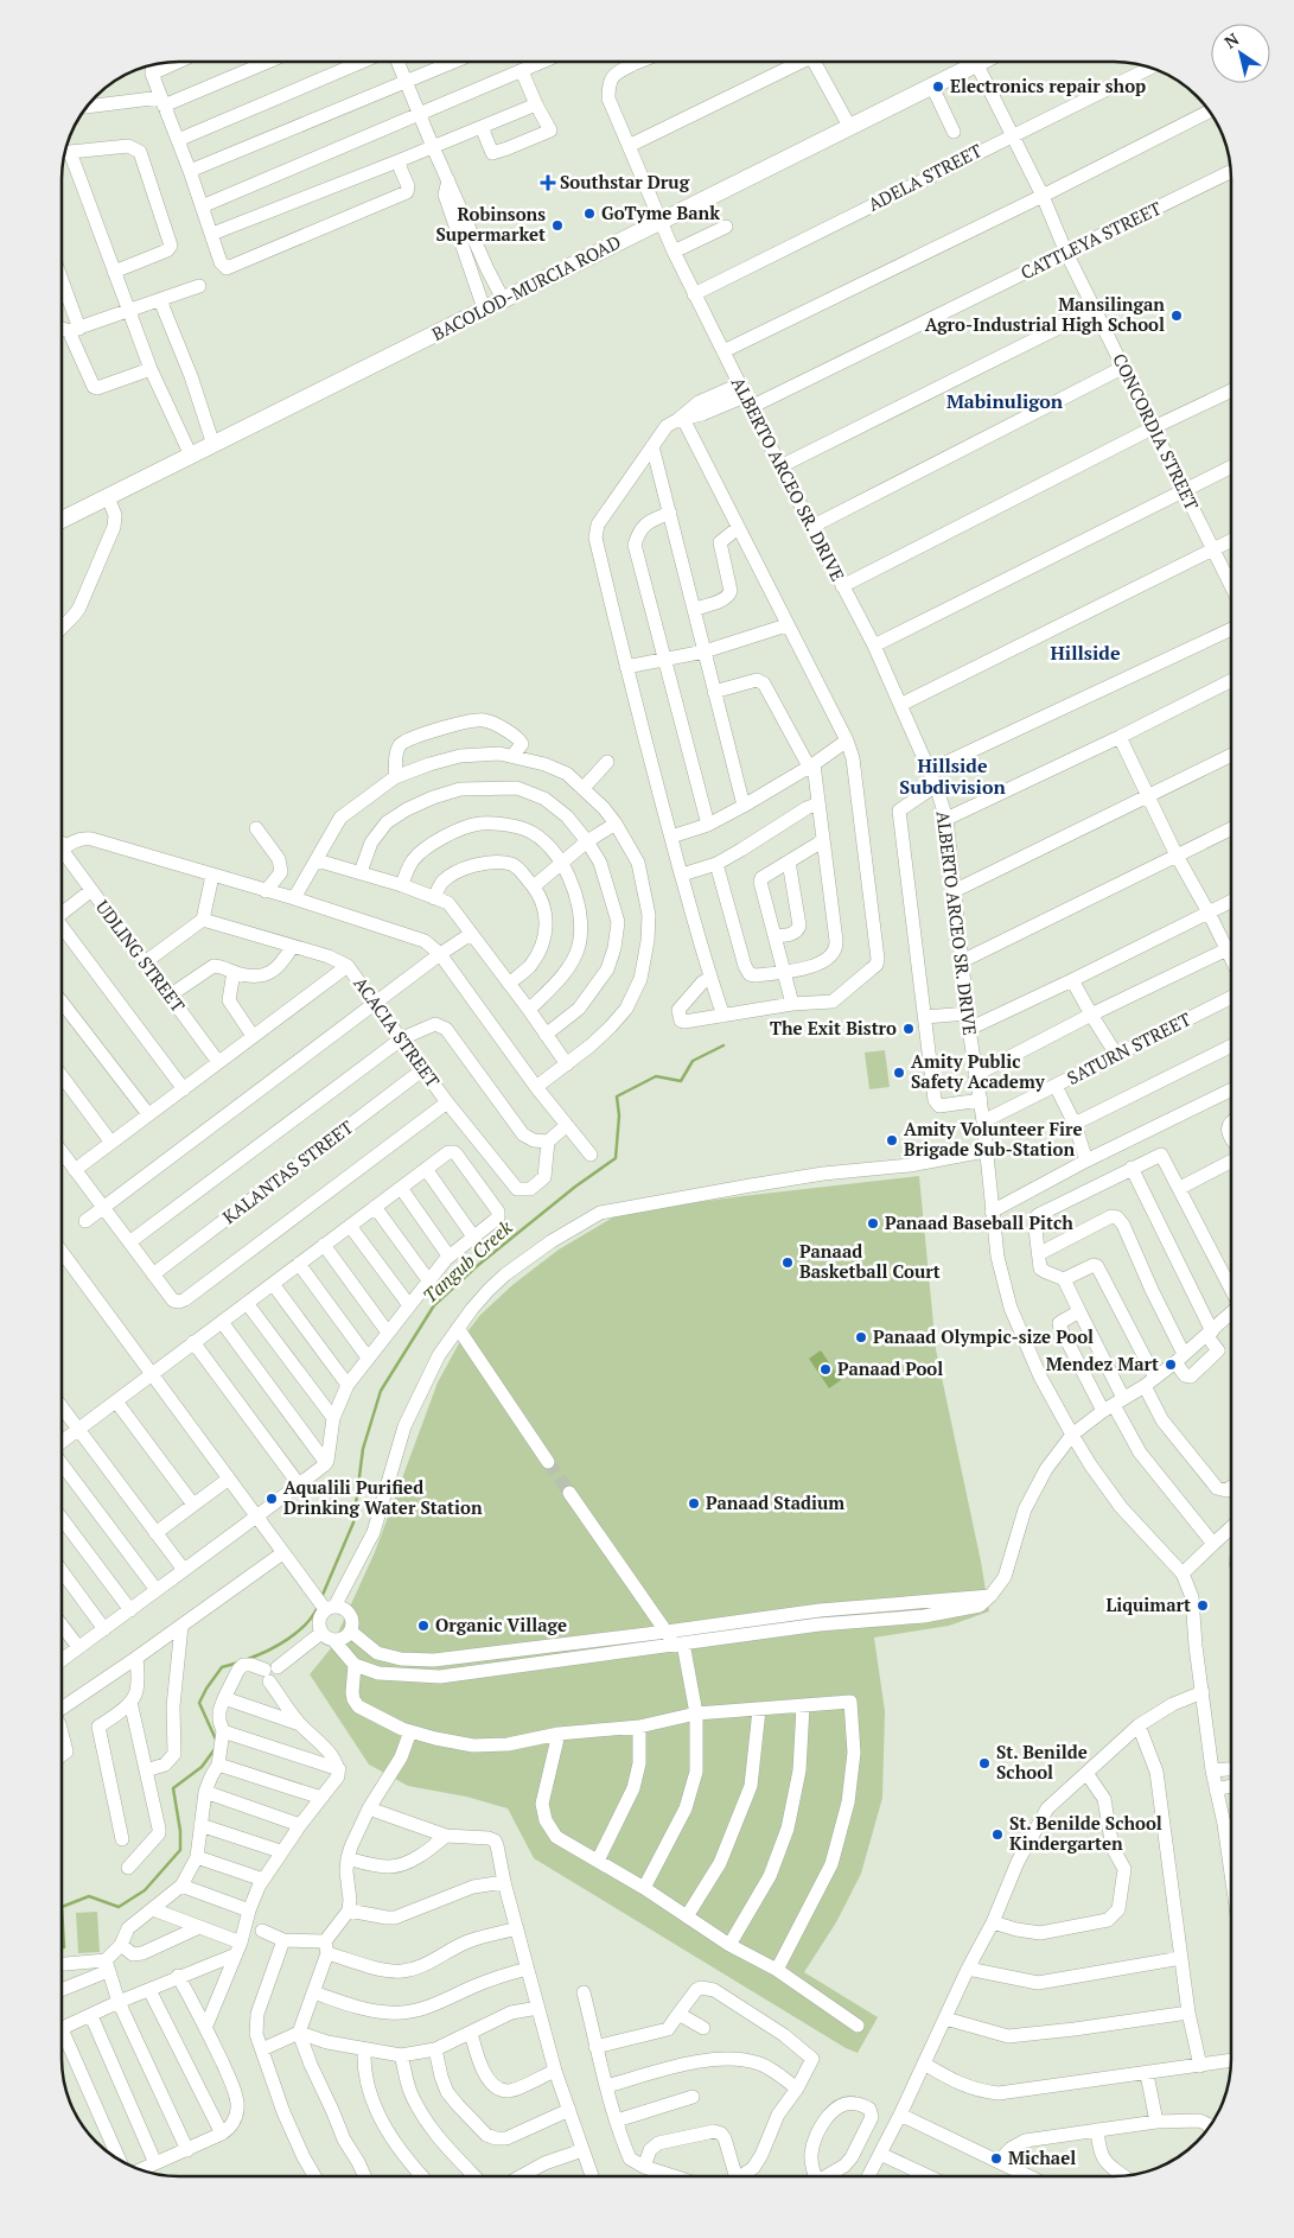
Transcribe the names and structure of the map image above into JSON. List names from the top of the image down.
{
  "streets": {
    "main road": ["BACOLOD-MURCIA ROAD"],
    "street": [
      "ADELA STREET",
      "CATTLEYA STREET",
      "CONCORDIA STREET",
      "ALBERTO ARCEO SR. DRIVE",
      "UDLING STREET",
      "ACACIA STREET",
      "SATURN STREET",
      "KALANTAS STREET"
    ]
  },
  "crossings": [
    ["ADELA STREET", "CONCORDIA STREET"],
    ["ADELA STREET", "ALBERTO ARCEO SR. DRIVE"],
    ["CATTLEYA STREET", "CONCORDIA STREET"],
    ["CATTLEYA STREET", "ALBERTO ARCEO SR. DRIVE"],
    ["BACOLOD-MURCIA ROAD", "CONCORDIA STREET"],
    ["BACOLOD-MURCIA ROAD", "ALBERTO ARCEO SR. DRIVE"],
    ["ALBERTO ARCEO SR. DRIVE", "SATURN STREET"],
    ["ACACIA STREET", "KALANTAS STREET"]
  ],
  "districts": ["Mabinuligon", "Hillside", "Hillside Subdivision"],
  "water": ["Tangub Creek"],
  "places": {
    "other": [
      "Electronics repair shop",
      "GoTyme Bank",
      "Robinsons Supermarket",
      "Mansilingan Agro-Industrial High School",
      "The Exit Bistro",
      "Amity Public Safety Academy",
      "Amity Volunteer Fire Brigade Sub-Station",
      "Panaad Baseball Pitch",
      "Panaad Basketball Court",
      "Panaad Olympic-size Pool",
      "Mendez Mart",
      "Panaad Pool",
      "Aqualili Purified Drinking Water Station",
      "Panaad Stadium",
      "Liquimart",
      "Organic Village",
      "St. Benilde School",
      "St. Benilde School Kindergarten",
      "Michael"
    ],
    "health": ["Southstar Drug"]
  },
  "north": "top left"
}
